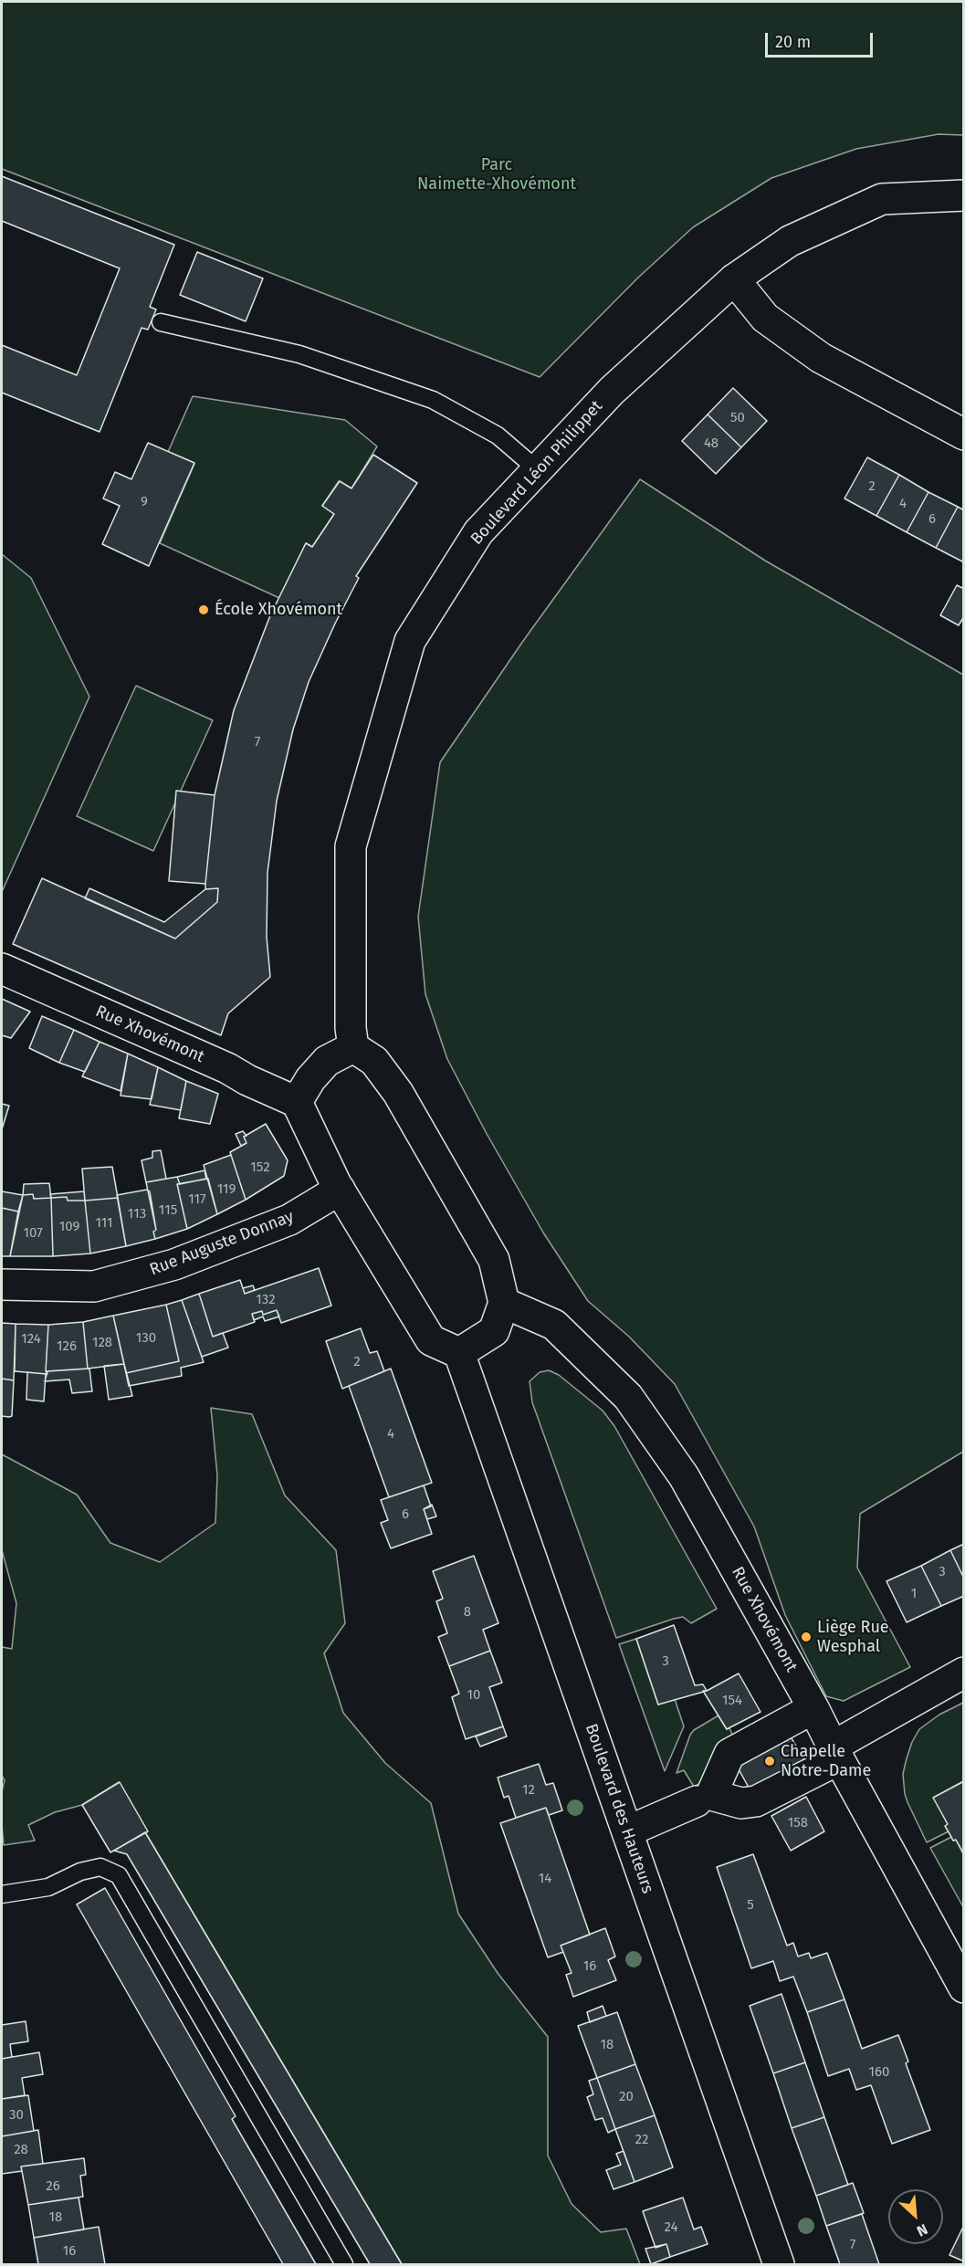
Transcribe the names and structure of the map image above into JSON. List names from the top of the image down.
{
  "streets": {
    "street": [
      "Boulevard Léon Philippet",
      "Rue Xhovémont",
      "Rue Auguste Donnay",
      "Boulevard des Hauteurs"
    ]
  },
  "parks": ["Parc Naimette-Xhovémont"],
  "places": ["École Xhovémont", "Liège Rue Wesphal", "Chapelle Notre-Dame"],
  "house_numbers": [
    "50",
    "48",
    "2",
    "9",
    "4",
    "6",
    "7",
    "152",
    "119",
    "117",
    "115",
    "113",
    "111",
    "109",
    "107",
    "132",
    "130",
    "124",
    "128",
    "126",
    "2",
    "4",
    "6",
    "3",
    "1",
    "8",
    "3",
    "10",
    "154",
    "12",
    "158",
    "14",
    "5",
    "16",
    "18",
    "160",
    "20",
    "30",
    "22",
    "28",
    "26",
    "18",
    "24",
    "7",
    "16"
  ],
  "scale_bar": "20 m",
  "north": "bottom right"
}
